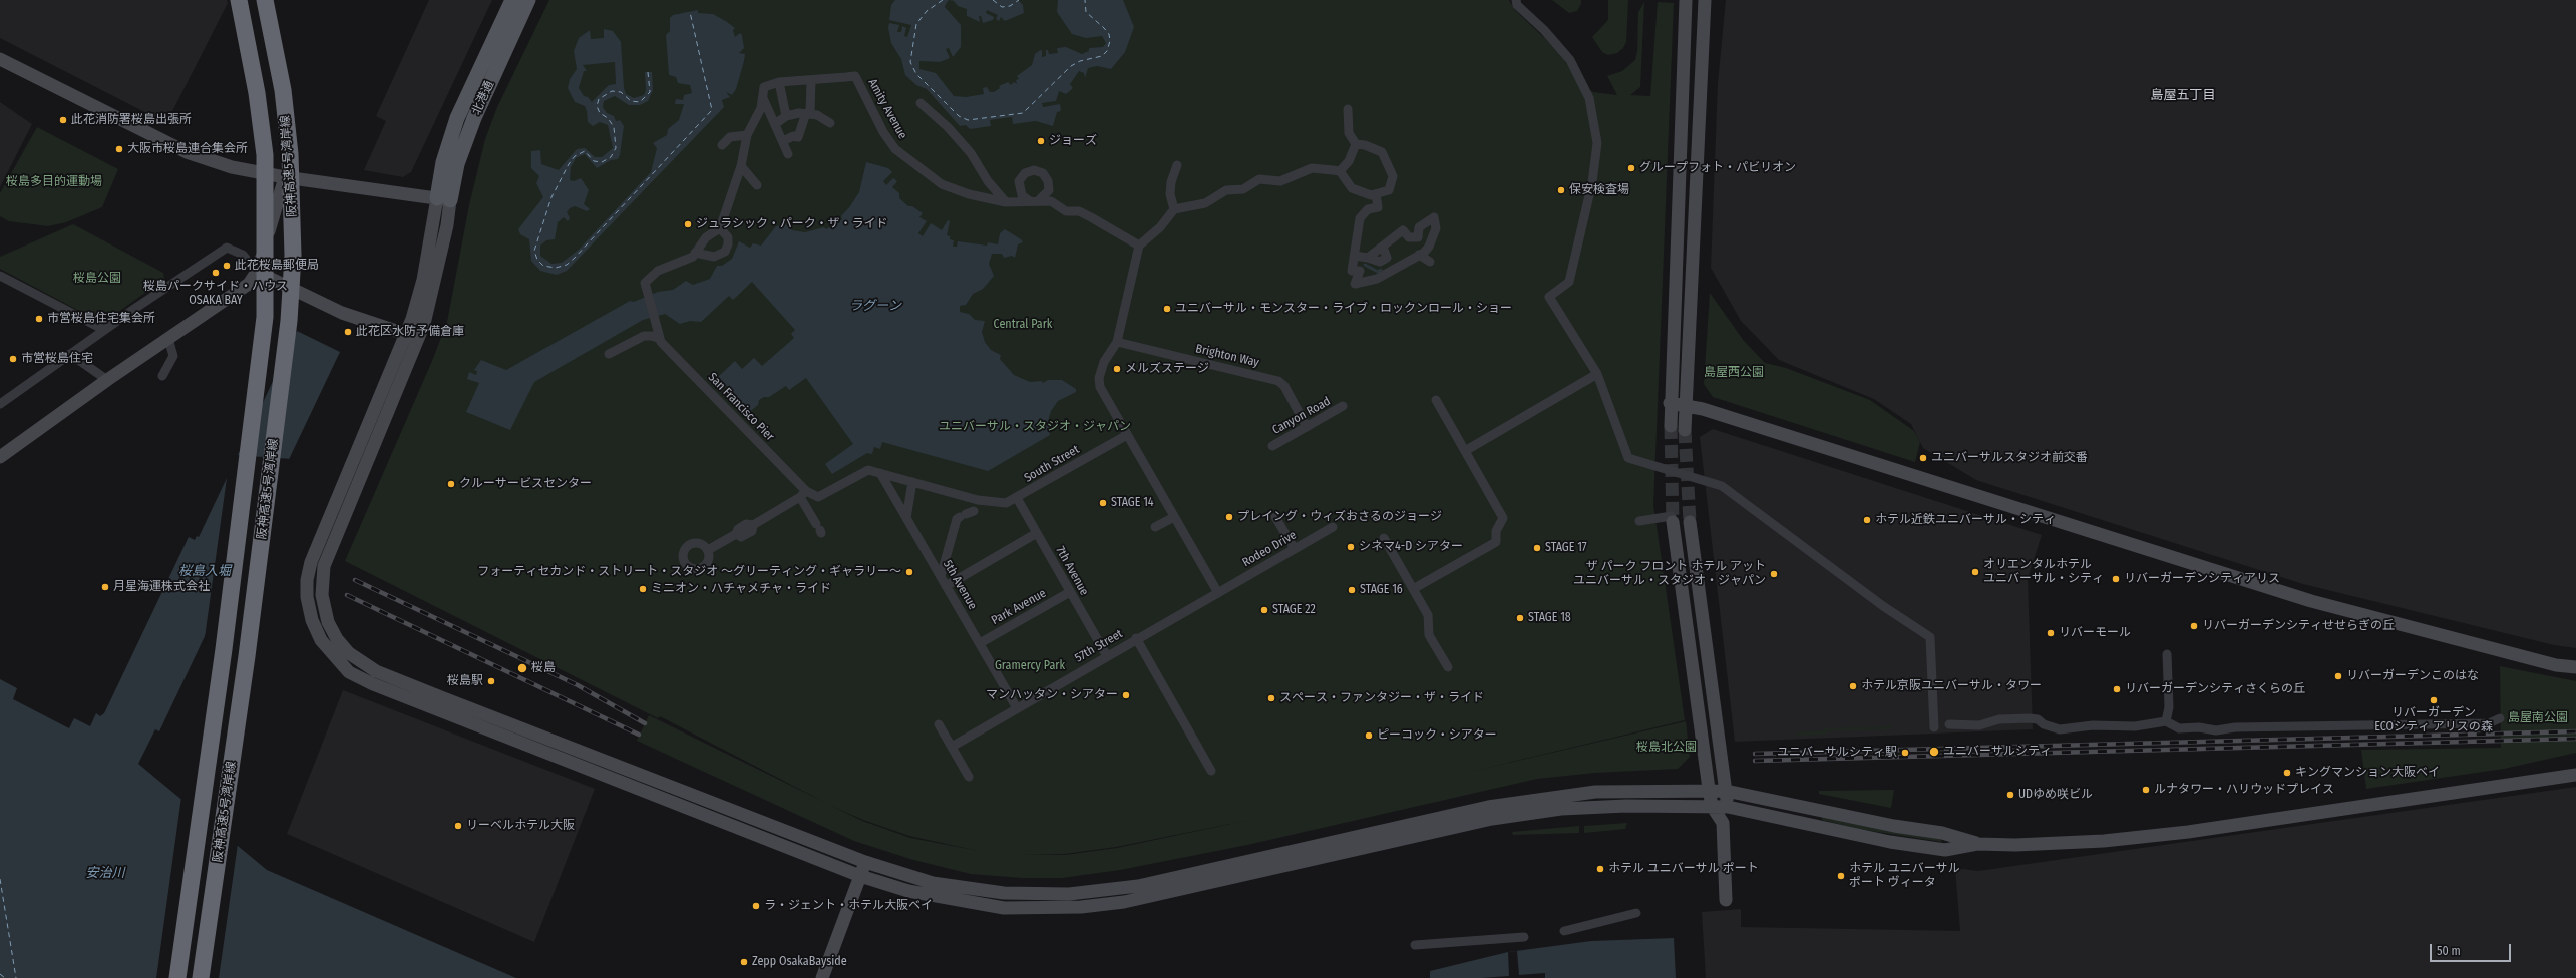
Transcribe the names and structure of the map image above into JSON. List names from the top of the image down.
{
  "streets": {
    "highway": ["阪神高速5号湾岸線"],
    "main road": ["北港通"],
    "street": [
      "Amity Avenue",
      "Brighton Way",
      "San Francisco Pier",
      "Canyon Road",
      "South Street",
      "Rodeo Drive",
      "7th Avenue",
      "5th Avenue",
      "Park Avenue",
      "57th Street"
    ]
  },
  "crossings": [
    ["Brighton Way", "Canyon Road"],
    ["San Francisco Pier", "South Street"],
    ["South Street", "7th Avenue"],
    ["South Street", "5th Avenue"],
    ["Rodeo Drive", "57th Street"],
    ["7th Avenue", "Park Avenue"],
    ["7th Avenue", "57th Street"],
    ["5th Avenue", "Park Avenue"],
    ["5th Avenue", "57th Street"]
  ],
  "districts": ["島屋五丁目"],
  "water": ["ラグーン", "桜島入堀", "安治川"],
  "parks": [
    "桜島多目的運動場",
    "桜島公園",
    "Central Park",
    "島屋西公園",
    "ユニバーサル・スタジオ・ジャパン",
    "Gramercy Park",
    "島屋南公園",
    "桜島北公園"
  ],
  "places": [
    "此花消防署桜島出張所",
    "ジョーズ",
    "大阪市桜島連合集会所",
    "グループフォト・パビリオン",
    "保安検査場",
    "ジュラシック・パーク・ザ・ライド",
    "此花桜島郵便局",
    "桜島パークサイド・ハウス OSAKA BAY",
    "ユニバーサル・モンスター・ライブ・ロックンロール・ショー",
    "市営桜島住宅集会所",
    "此花区水防予備倉庫",
    "市営桜島住宅",
    "メルズステージ",
    "ユニバーサルスタジオ前交番",
    "クルーサービスセンター",
    "STAGE 14",
    "プレイング・ウィズおさるのジョージ",
    "ホテル近鉄ユニバーサル・シティ",
    "シネマ4-D シアター",
    "STAGE 17",
    "フォーティセカンド・ストリート・スタジオ ～グリーティング・ギャラリー～",
    "オリエンタルホテル ユニバーサル・シティ",
    "ザ パーク フロント ホテル アット ユニバーサル・スタジオ・ジャパン",
    "リバーガーデンシティアリス",
    "月星海運株式会社",
    "ミニオン・ハチャメチャ・ライド",
    "STAGE 16",
    "STAGE 22",
    "STAGE 18",
    "リバーガーデンシティせせらぎの丘",
    "リバーモール",
    "桜島",
    "リバーガーデンこのはな",
    "桜島駅",
    "ホテル京阪ユニバーサル・タワー",
    "リバーガーデンシティさくらの丘",
    "マンハッタン・シアター",
    "スペース・ファンタジー・ザ・ライド",
    "リバーガーデン ECOシティ アリスの森",
    "ピーコック・シアター",
    "ユニバーサルシティ",
    "ユニバーサルシティ駅",
    "キングマンション大阪ベイ",
    "ルナタワー・ハリウッドプレイス",
    "UDゆめ咲ビル",
    "リーベルホテル大阪",
    "ホテル ユニバーサル ポート",
    "ホテル ユニバーサル ポート ヴィータ",
    "ラ・ジェント・ホテル大阪ベイ",
    "Zepp OsakaBayside"
  ],
  "scale_bar": "50 m"
}
